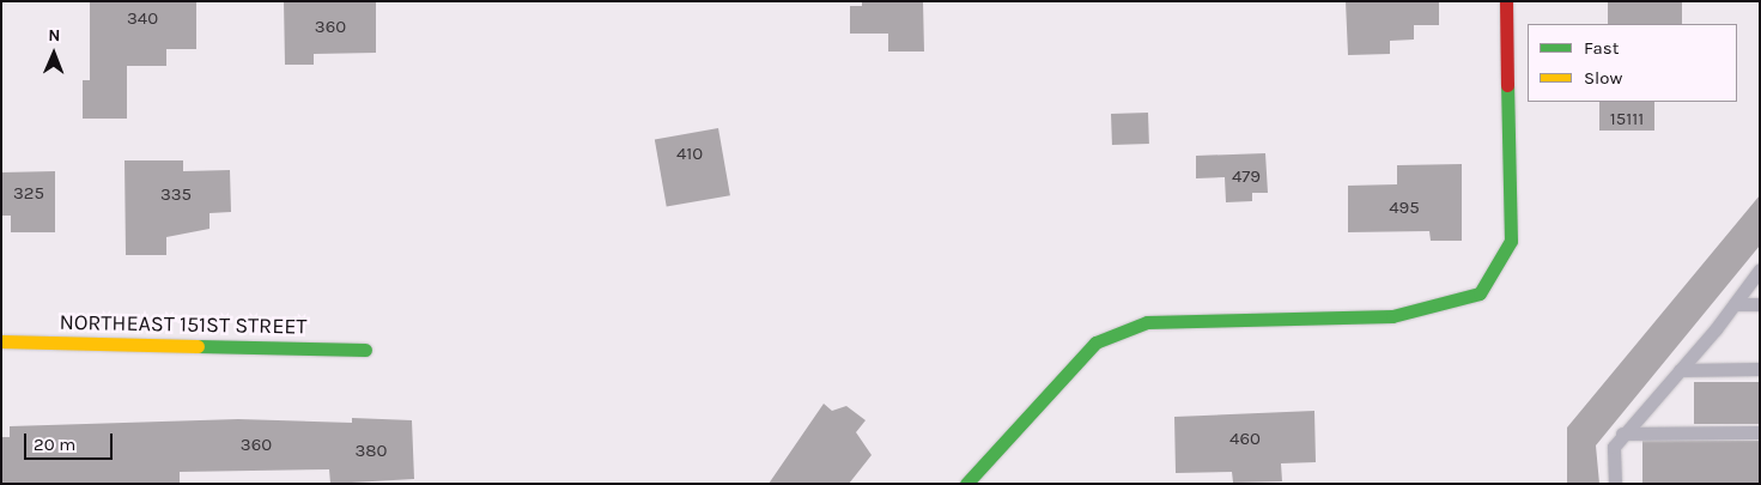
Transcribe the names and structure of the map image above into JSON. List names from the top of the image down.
{
  "streets": {
    "street": ["NORTHEAST 151ST STREET"]
  },
  "house_numbers": [
    "340",
    "360",
    "15111",
    "410",
    "479",
    "325",
    "335",
    "495",
    "460",
    "360",
    "380"
  ],
  "legend": ["Fast", "Slow"],
  "scale_bar": "20 m",
  "north": "top"
}
